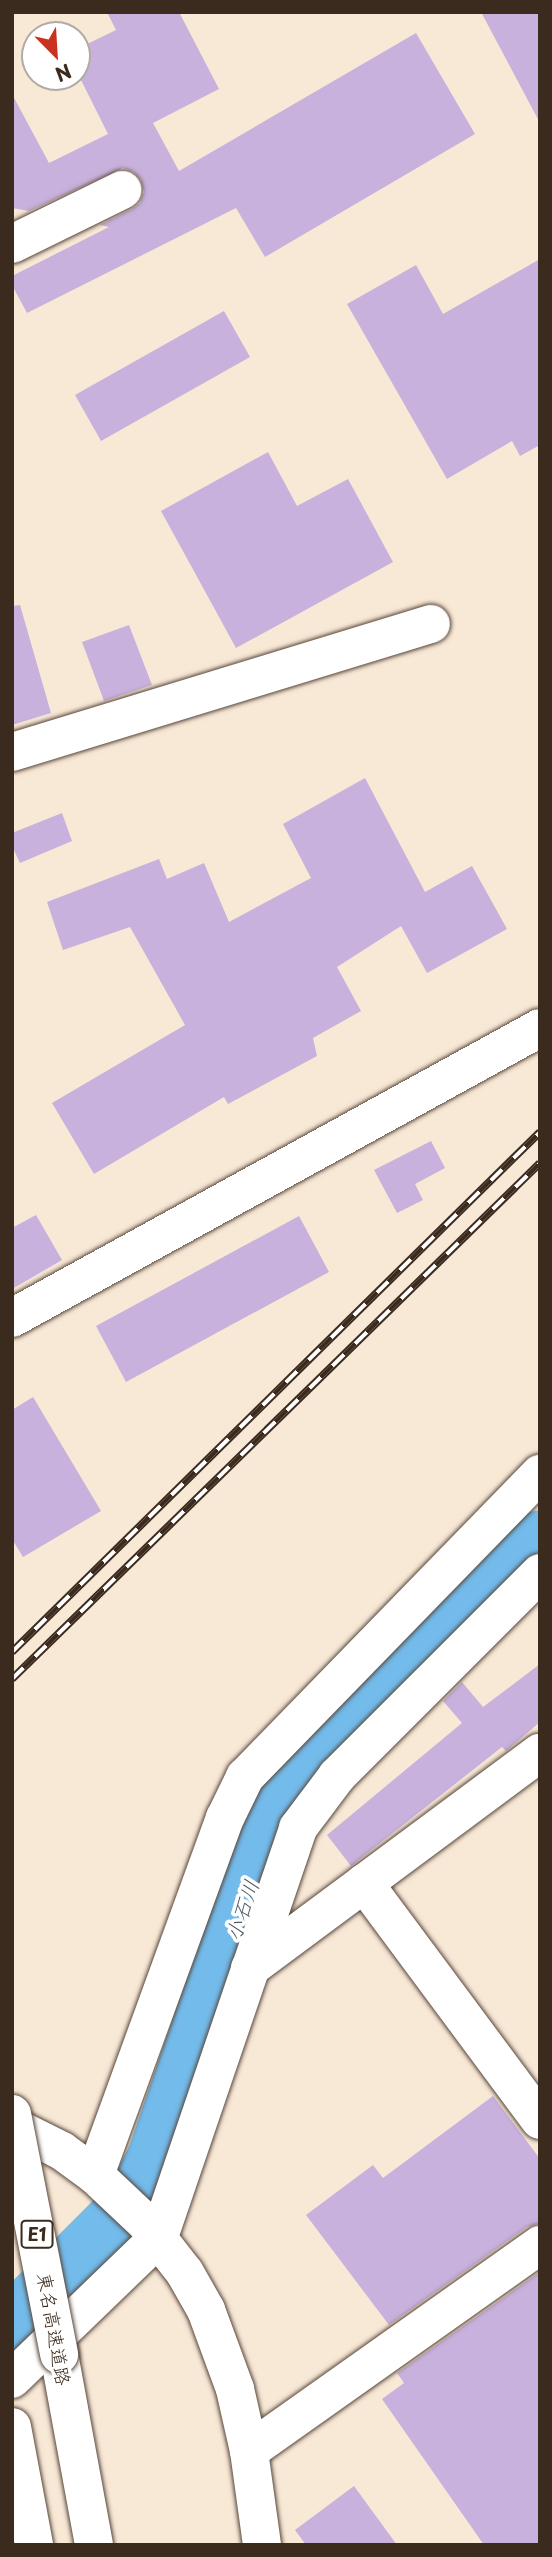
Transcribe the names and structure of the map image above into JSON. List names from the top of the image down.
{
  "streets": {
    "main road": ["E1", "東名高速道路"]
  },
  "water": ["小石川"],
  "north": "bottom right"
}
